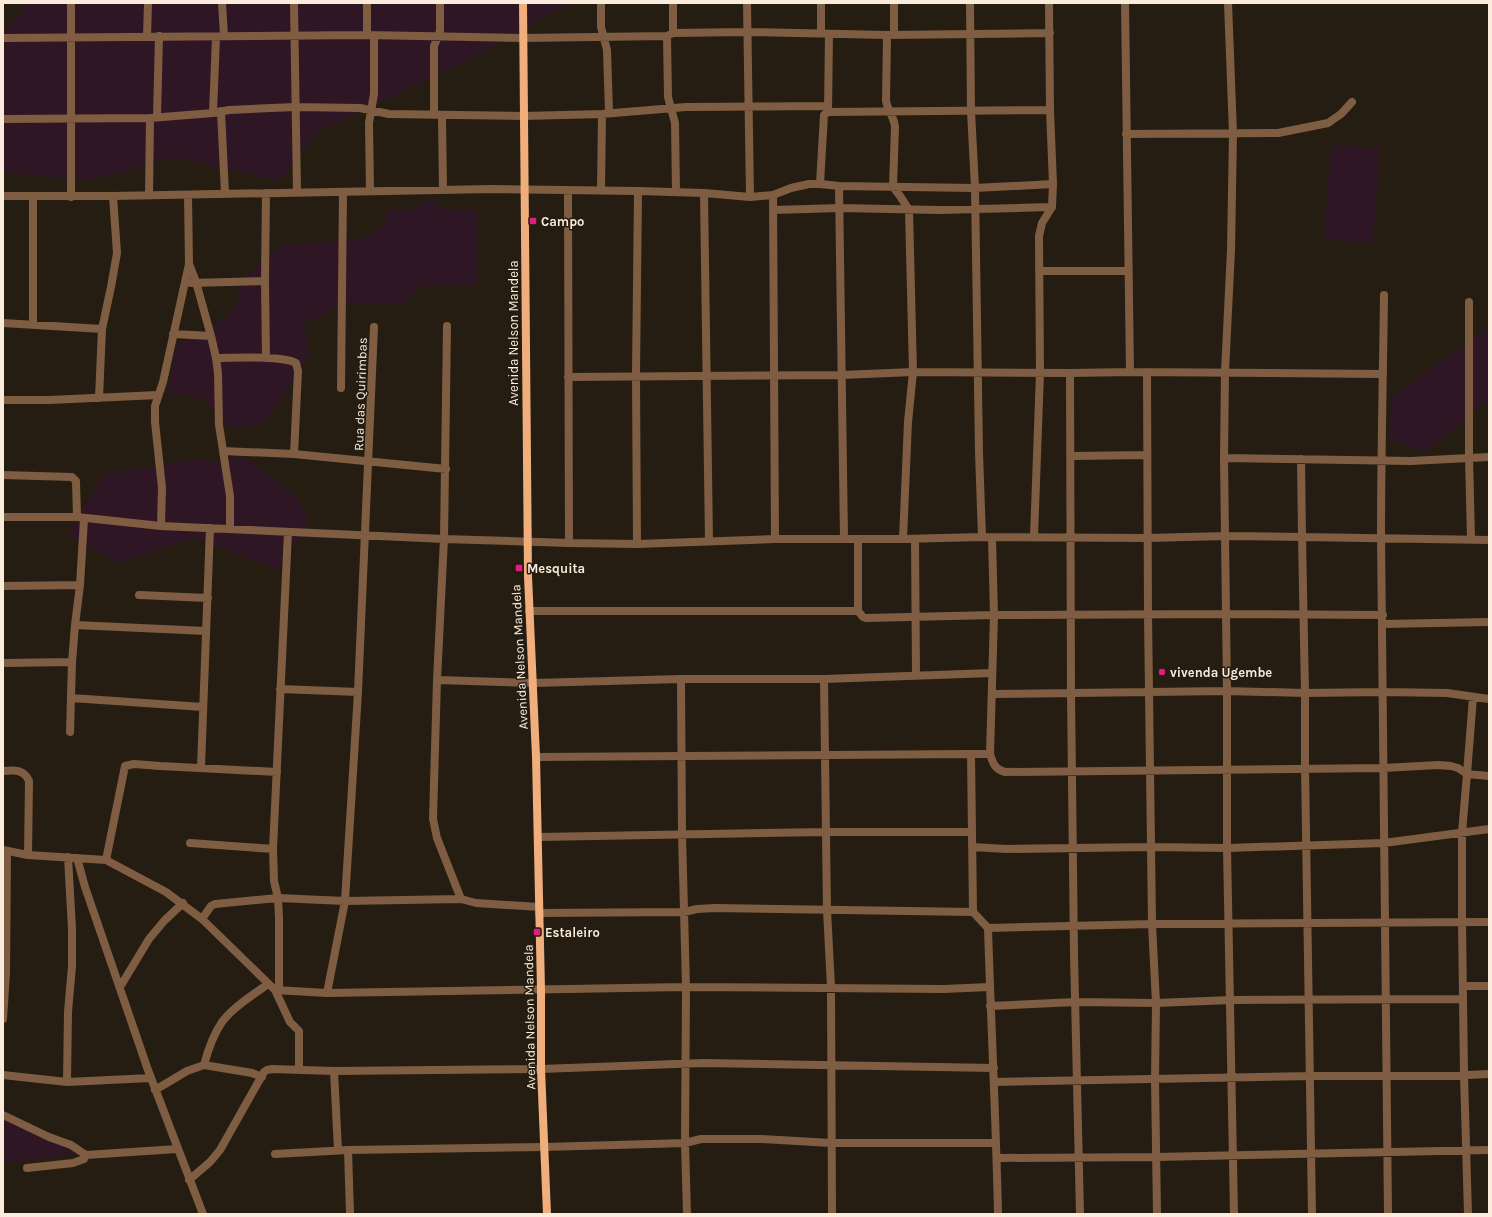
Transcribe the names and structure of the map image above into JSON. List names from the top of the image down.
{
  "streets": {
    "street": ["Avenida Nelson Mandela", "Rua das Quirimbas"]
  },
  "places": {
    "transit": ["Campo", "Mesquita", "Estaleiro"],
    "other": ["vivenda Ugembe"]
  }
}
